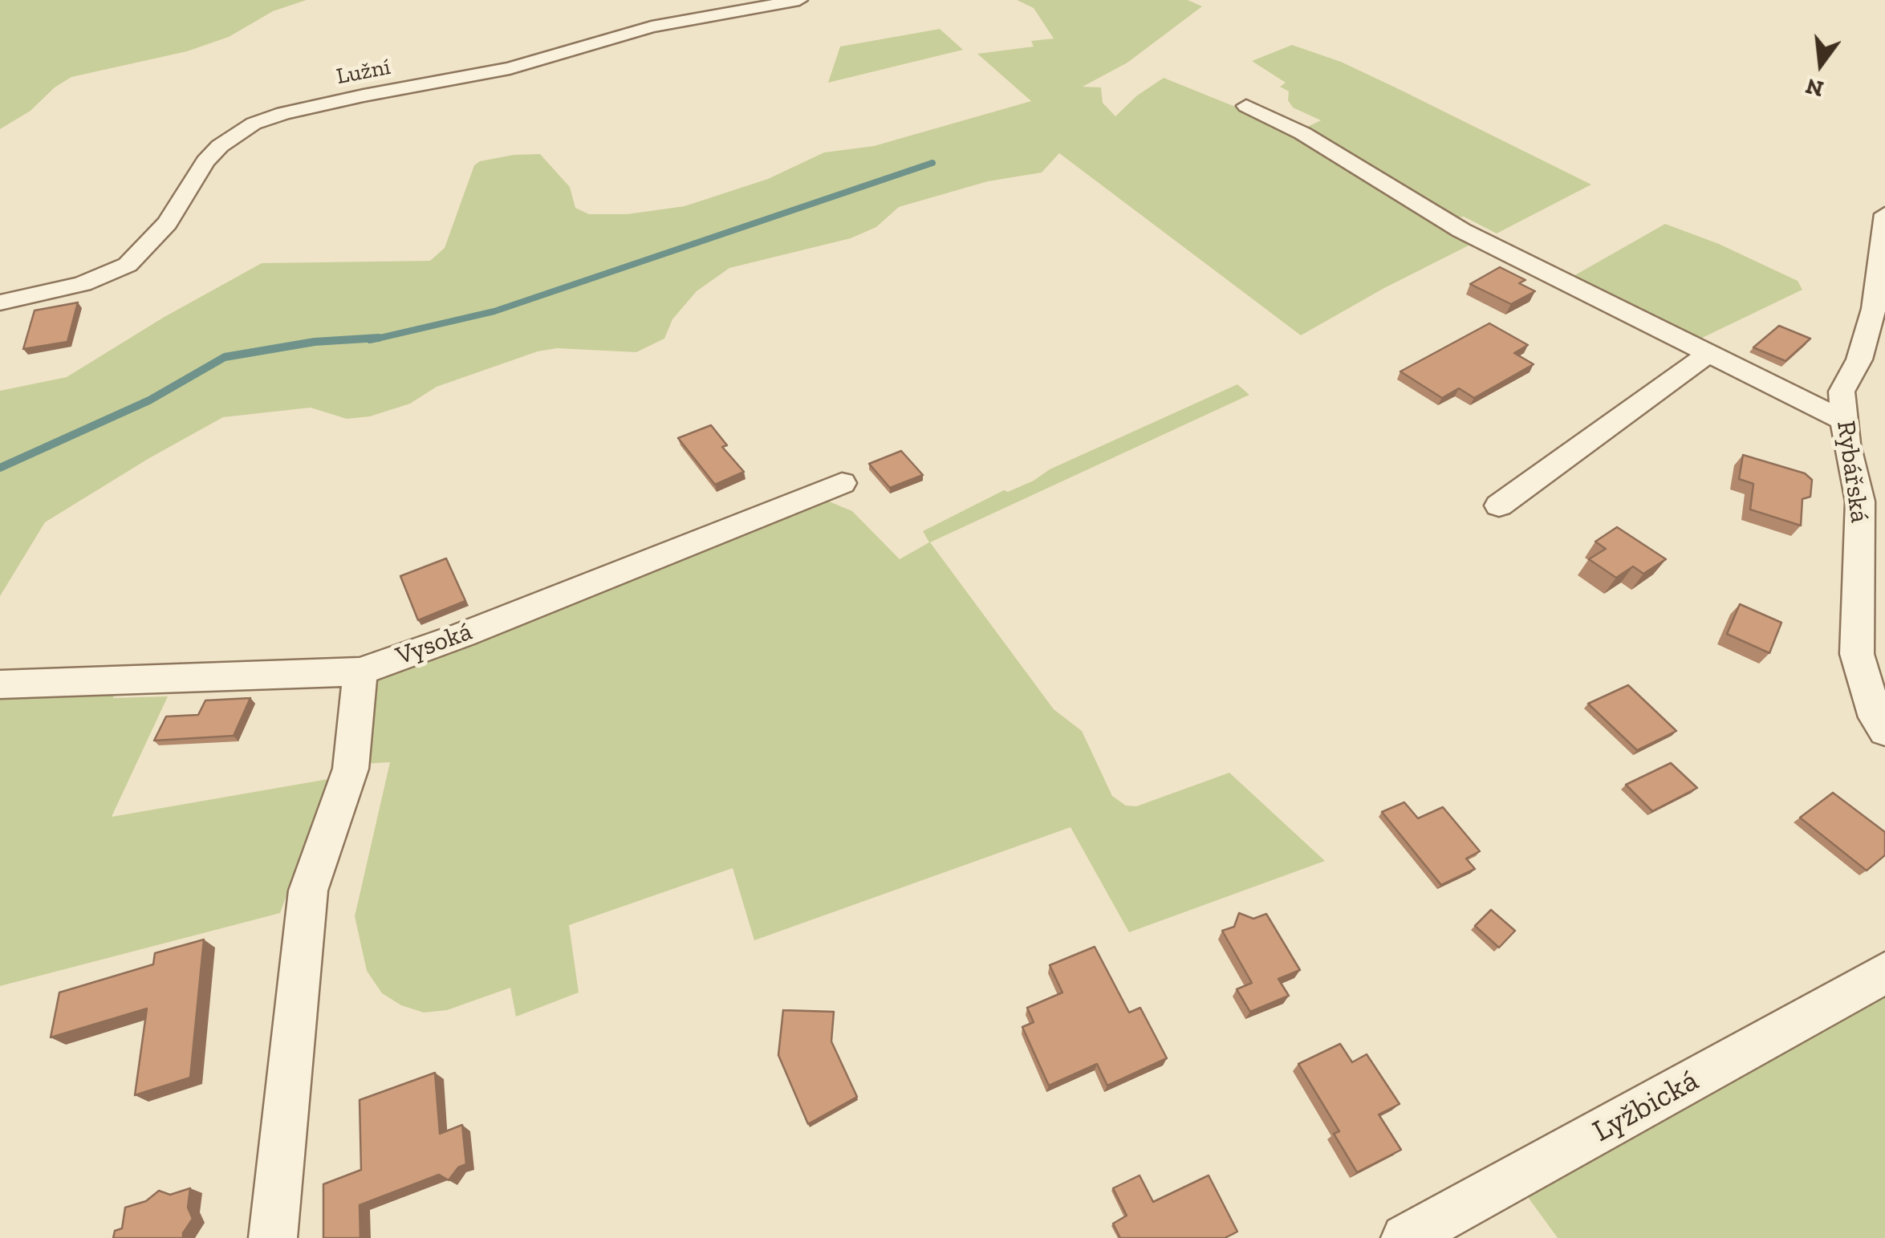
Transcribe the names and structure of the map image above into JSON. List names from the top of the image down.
{
  "streets": {
    "street": [
      "Lužní",
      "Rybářská",
      "Vysoká",
      "Lyžbická"
    ]
  },
  "north": "bottom"
}
